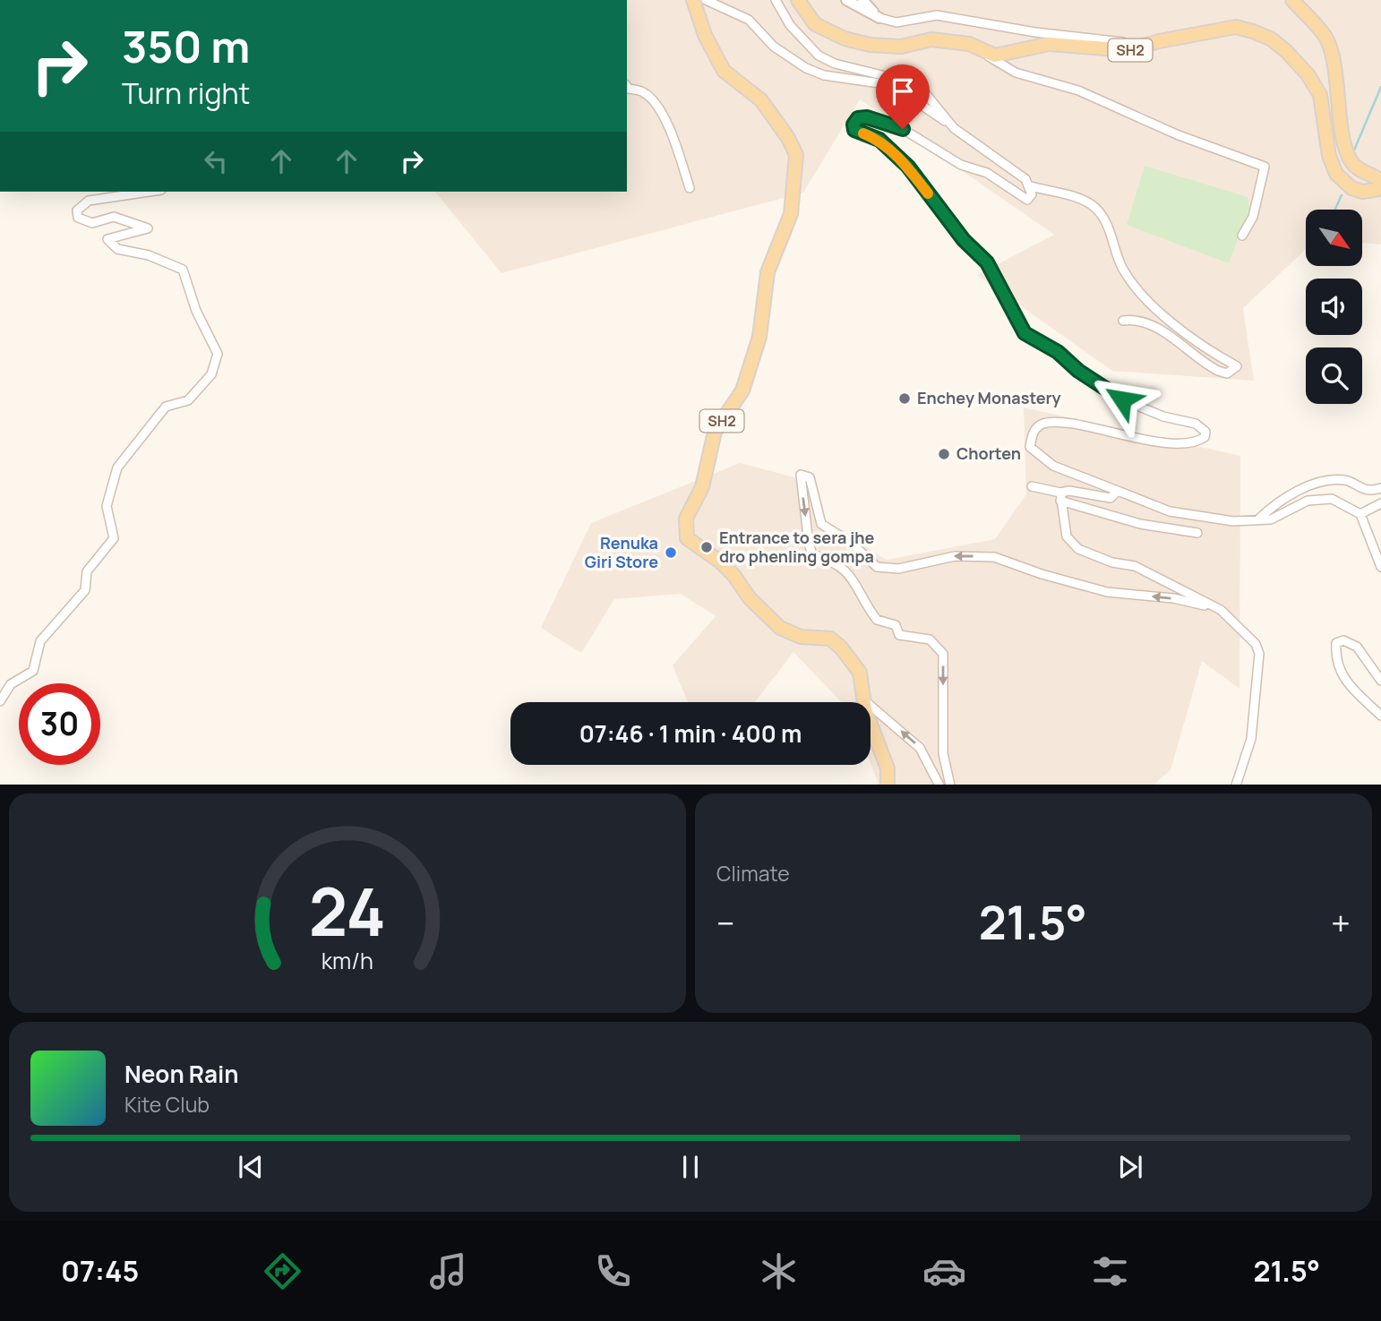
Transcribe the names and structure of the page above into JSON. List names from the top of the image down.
{
  "streets": {
    "main road": ["SH2"]
  },
  "places": [
    "Enchey Monastery",
    "Chorten",
    "Entrance to sera jhe dro phenling gompa",
    "Renuka Giri Store"
  ],
  "north": "bottom right",
  "page": {
    "turn": ["350 m", "Turn right"],
    "limit": "30",
    "trip": "07:46 · 1 min · 400 m",
    "tile": "Climate",
    "heat": ["−", "21.5°", "+"],
    "song": ["Neon Rain", "Kite Club"],
    "tabs": ["07:45", "21.5°"],
    "gauge": ["24", "km/h"]
  }
}
